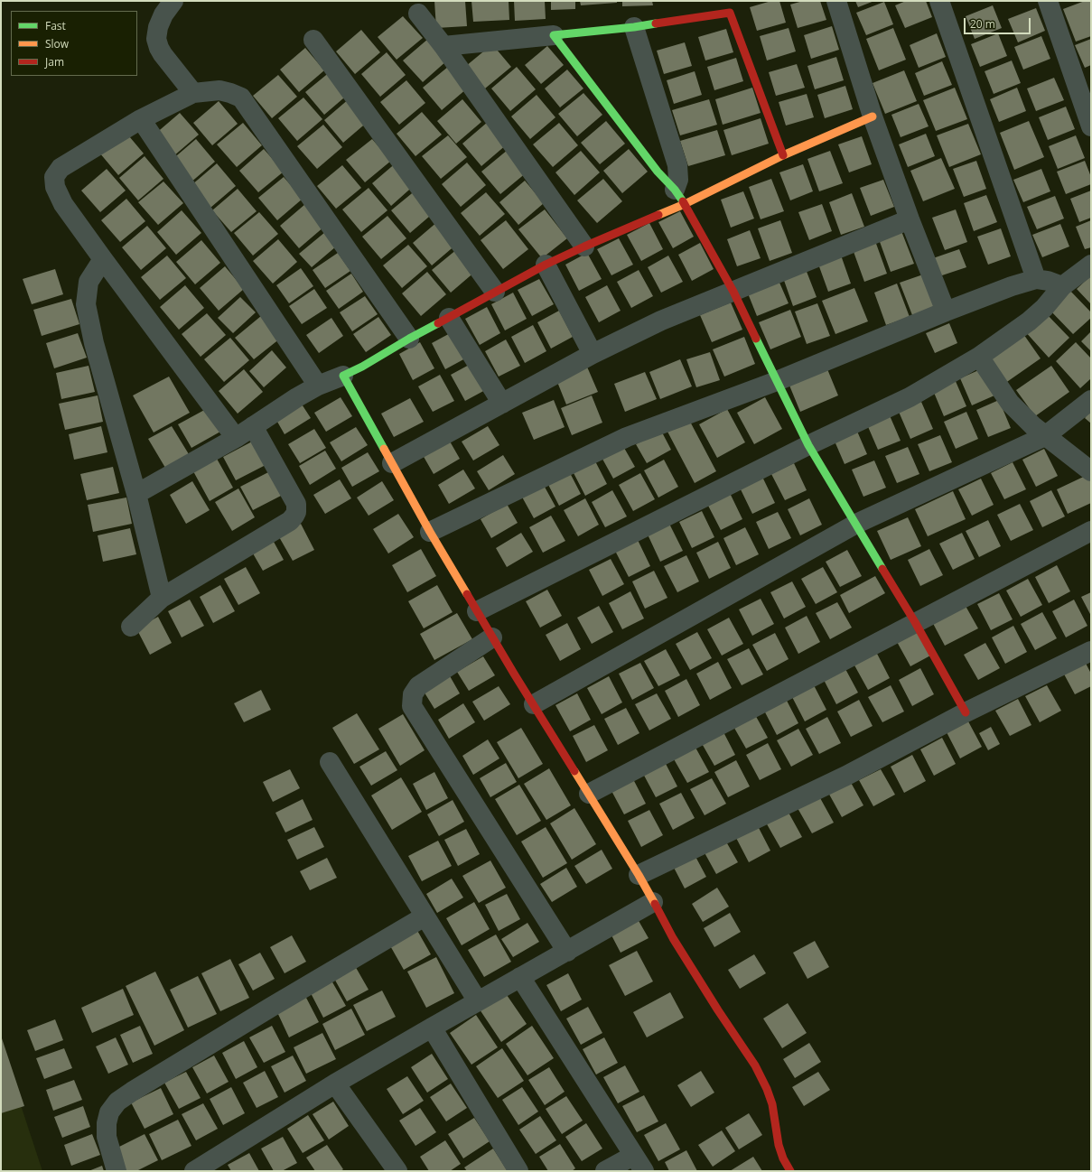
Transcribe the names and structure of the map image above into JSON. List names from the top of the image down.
{
  "legend": ["Fast", "Slow", "Jam"],
  "scale_bar": "20 m"
}
